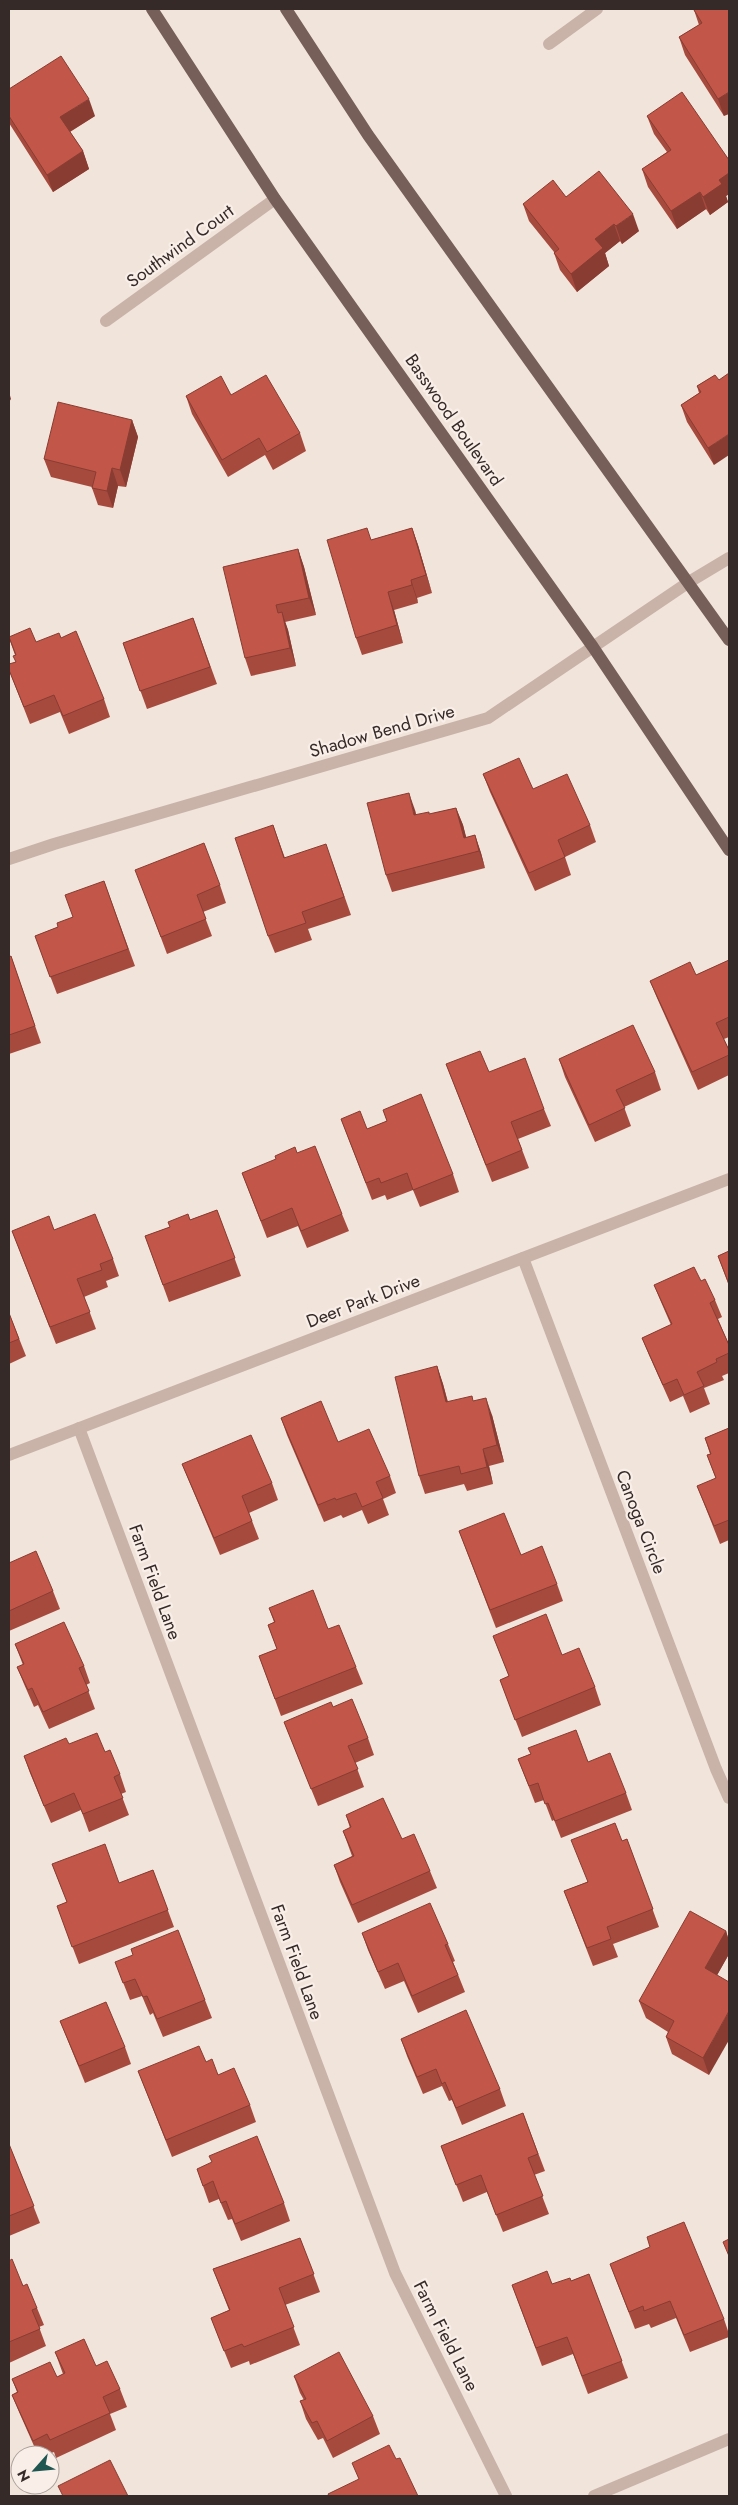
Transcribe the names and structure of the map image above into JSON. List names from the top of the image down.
{
  "streets": {
    "main road": ["Basswood Boulevard"],
    "street": [
      "Southwind Court",
      "Shadow Bend Drive",
      "Deer Park Drive",
      "Canoga Circle",
      "Farm Field Lane"
    ]
  },
  "crossings": [
    ["Southwind Court", "Basswood Boulevard"],
    ["Basswood Boulevard", "Shadow Bend Drive"],
    ["Deer Park Drive", "Canoga Circle"],
    ["Deer Park Drive", "Farm Field Lane"]
  ],
  "north": "bottom left"
}
